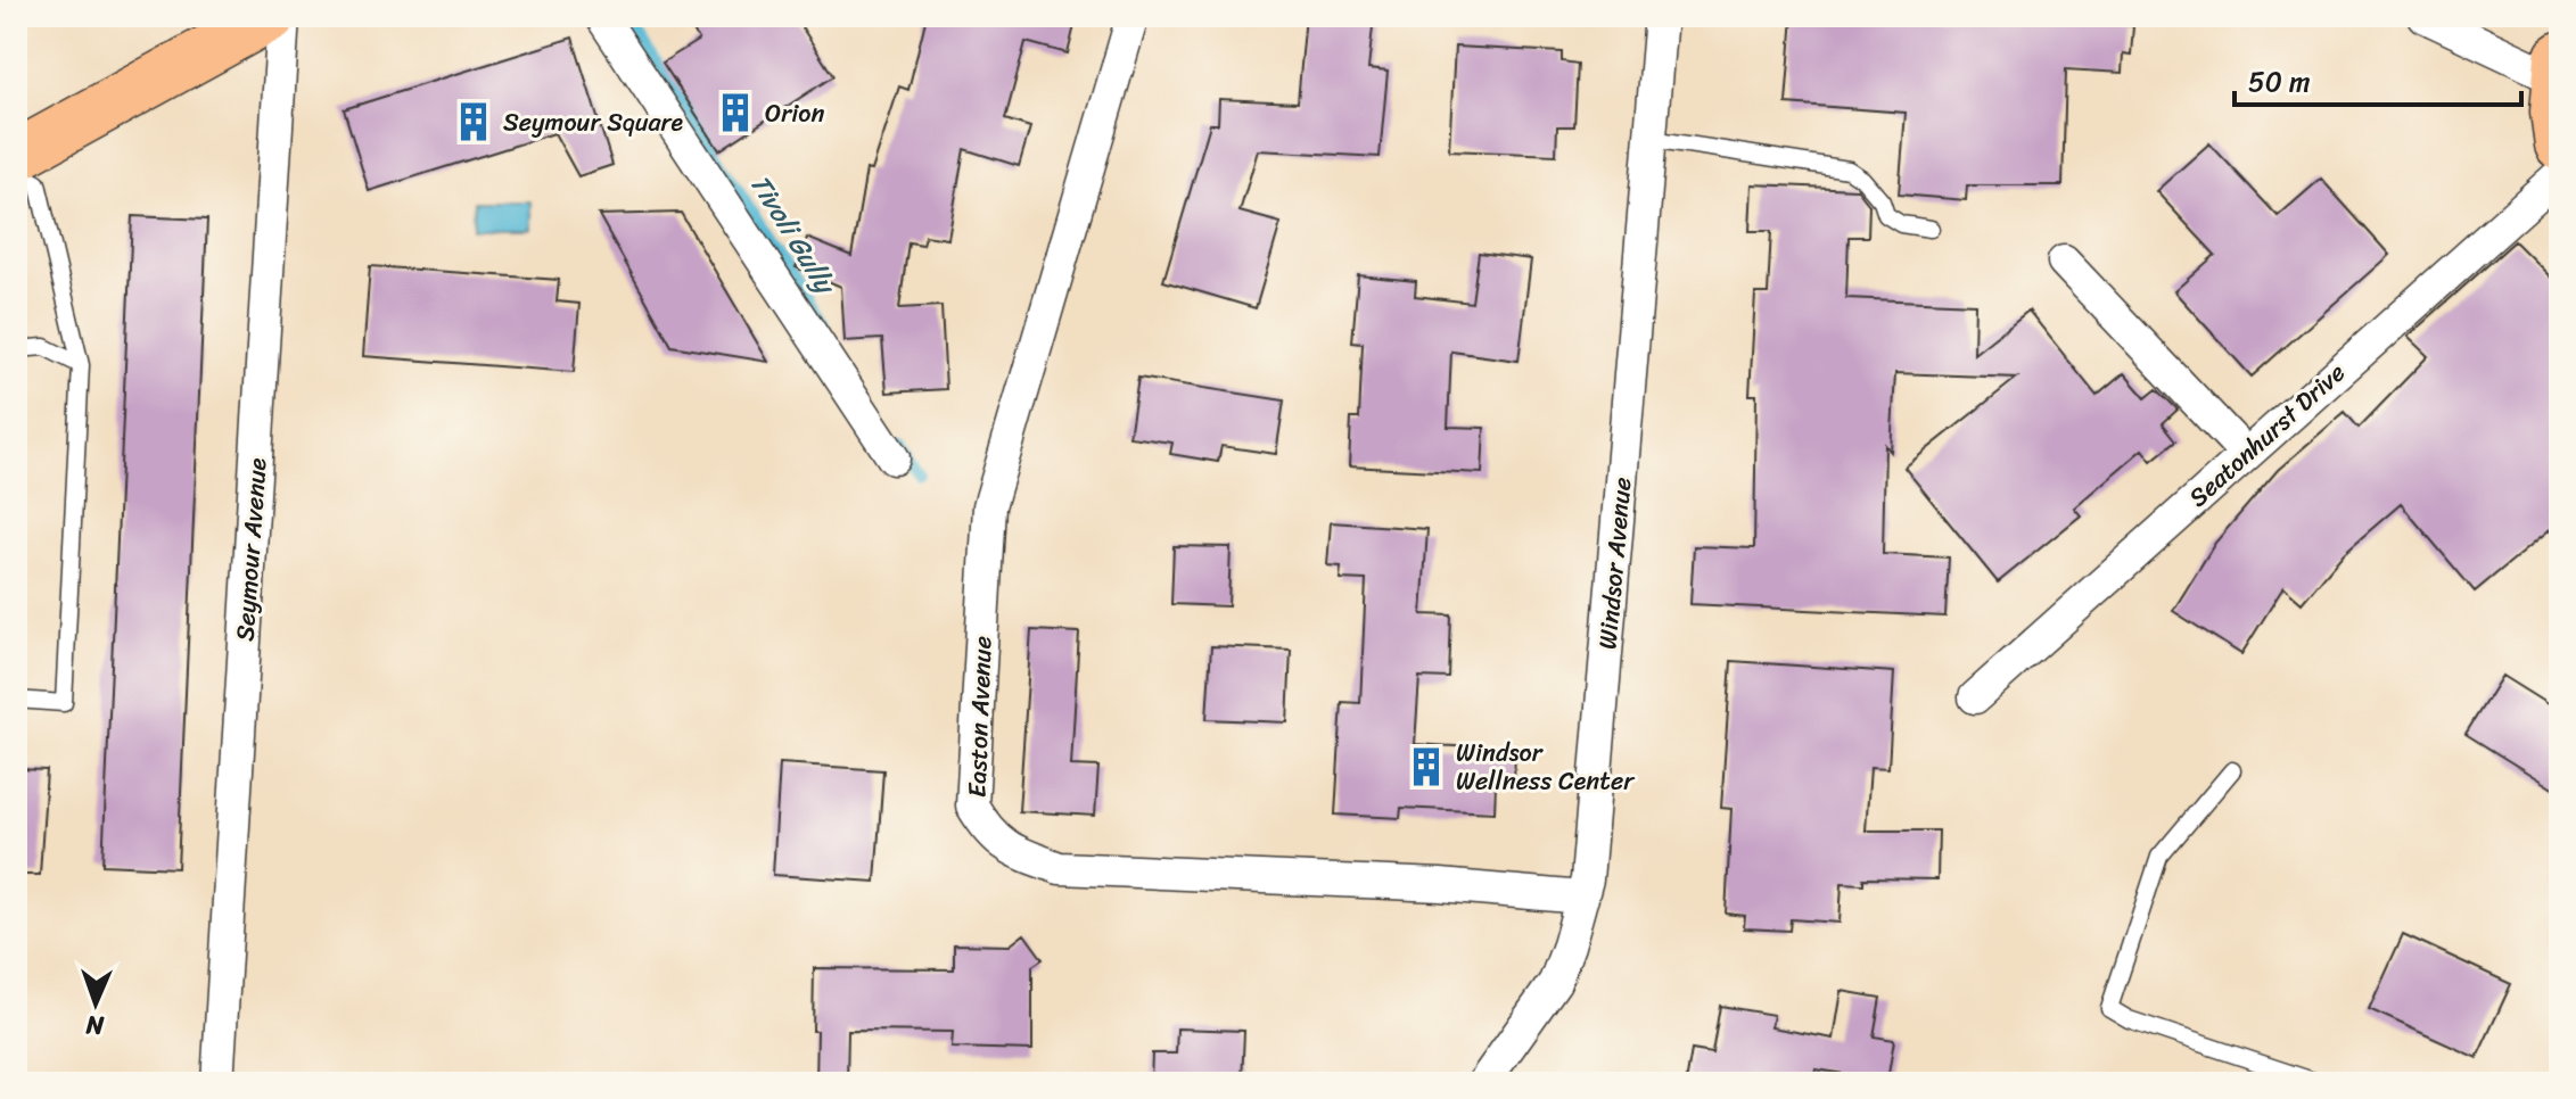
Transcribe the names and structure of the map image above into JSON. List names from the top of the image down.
{
  "streets": {
    "street": [
      "Seatonhurst Drive",
      "Seymour Avenue",
      "Windsor Avenue",
      "Easton Avenue"
    ]
  },
  "crossings": [
    ["Windsor Avenue", "Easton Avenue"]
  ],
  "water": ["Tivoli Gully"],
  "places": {
    "building": ["Orion", "Seymour Square", "Windsor Wellness Center"]
  },
  "scale_bar": "50 m",
  "north": "bottom"
}
